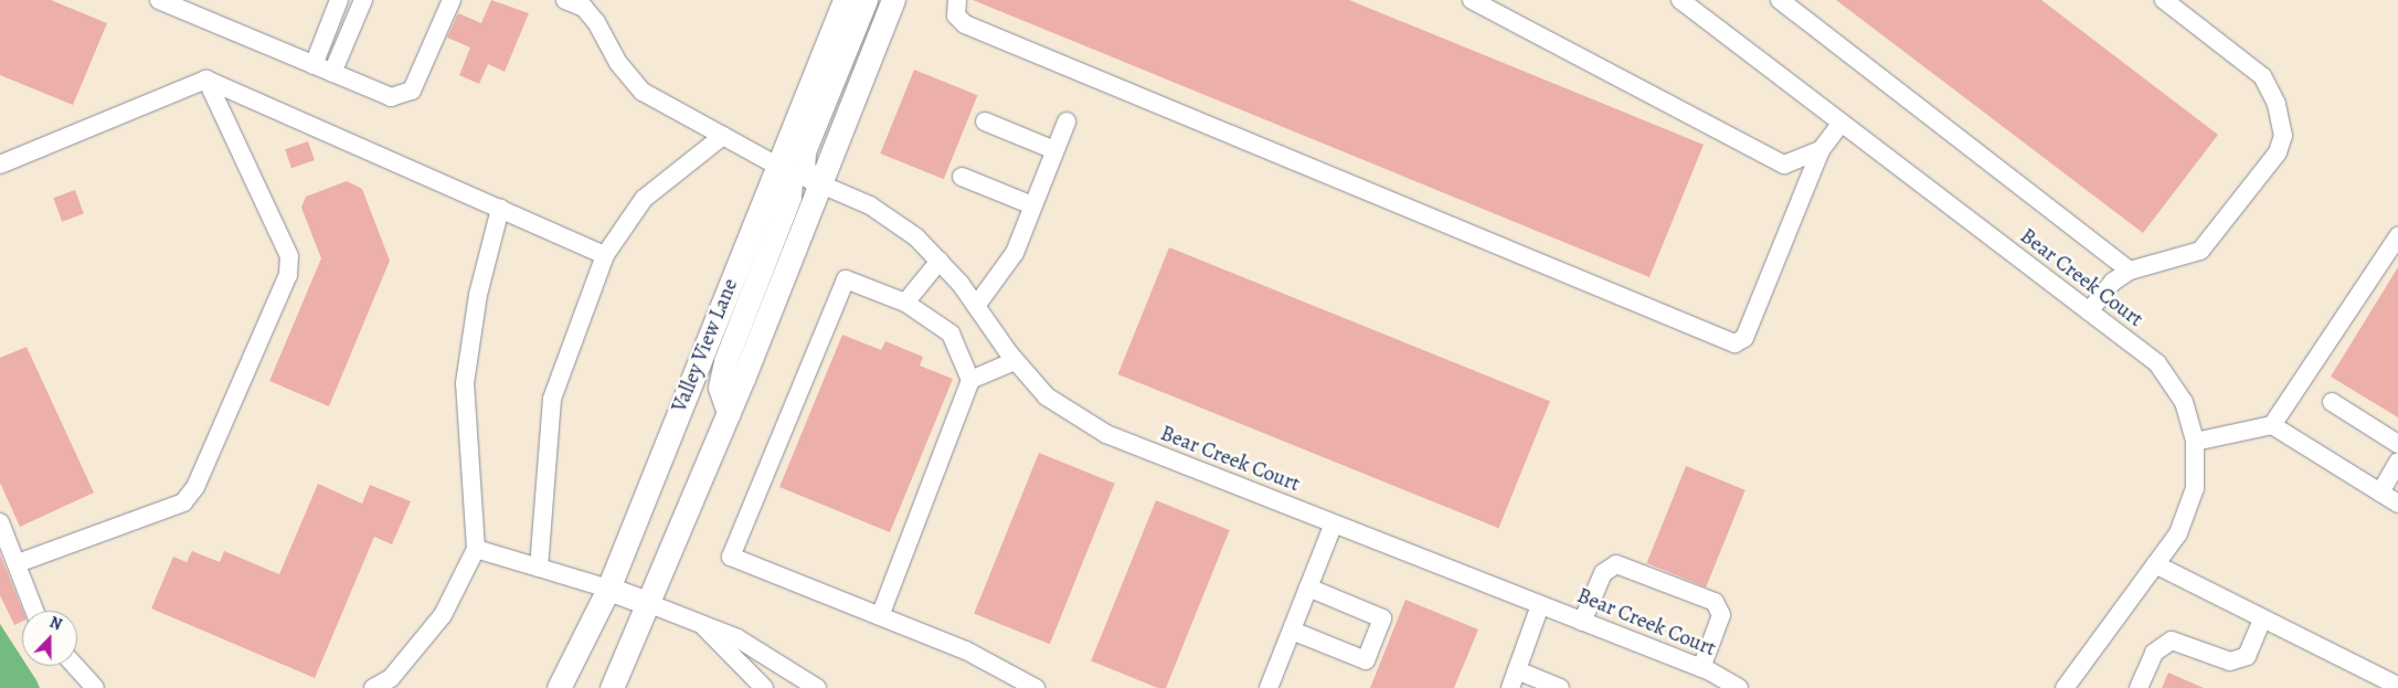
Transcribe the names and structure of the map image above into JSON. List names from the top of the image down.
{
  "streets": {
    "main road": ["Valley View Lane"],
    "street": ["Bear Creek Court"]
  },
  "crossings": [
    ["Bear Creek Court", "Valley View Lane"]
  ],
  "north": "top"
}
